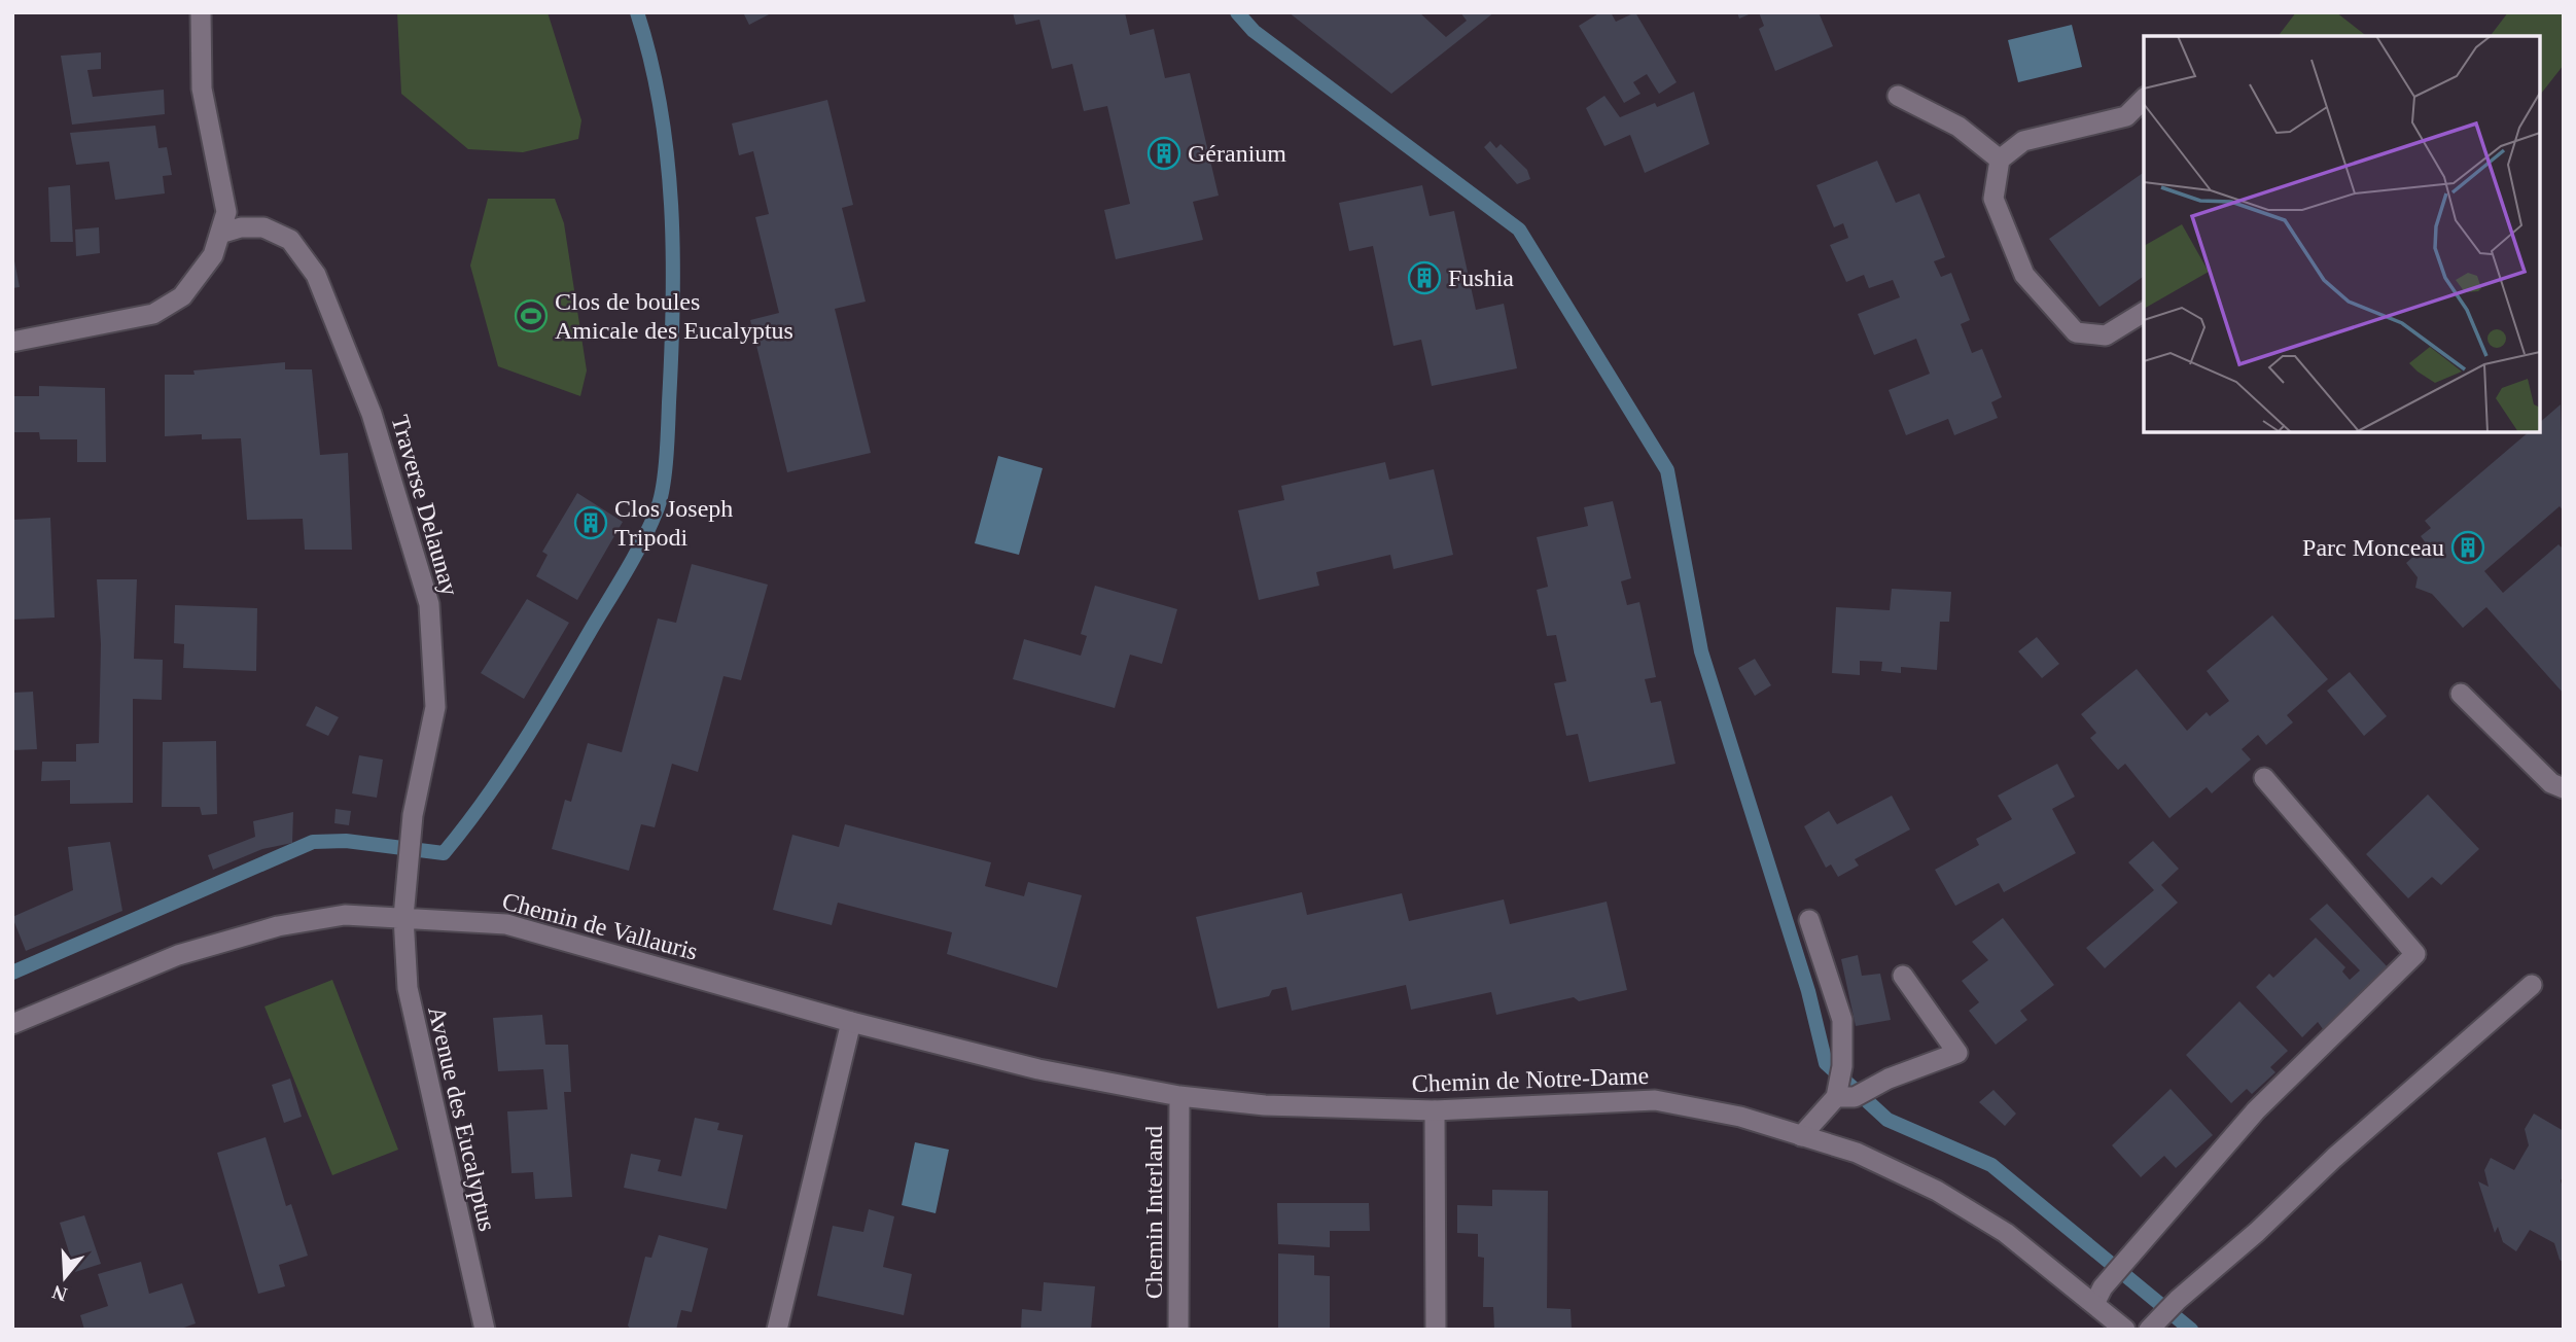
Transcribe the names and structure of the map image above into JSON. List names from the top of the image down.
{
  "streets": {
    "street": [
      "Traverse Delaunay",
      "Chemin de Vallauris",
      "Chemin de Notre-Dame",
      "Avenue des Eucalyptus",
      "Chemin Interland"
    ]
  },
  "crossings": [
    ["Traverse Delaunay", "Chemin de Vallauris"],
    ["Traverse Delaunay", "Avenue des Eucalyptus"],
    ["Chemin de Vallauris", "Chemin de Notre-Dame"],
    ["Chemin de Vallauris", "Avenue des Eucalyptus"],
    ["Chemin de Vallauris", "Chemin Interland"],
    ["Chemin de Notre-Dame", "Chemin Interland"]
  ],
  "places": {
    "building": [
      "Géranium",
      "Fushia",
      "Clos Joseph Tripodi",
      "Parc Monceau"
    ],
    "sports": ["Clos de boules Amicale des Eucalyptus"]
  },
  "north": "bottom"
}
